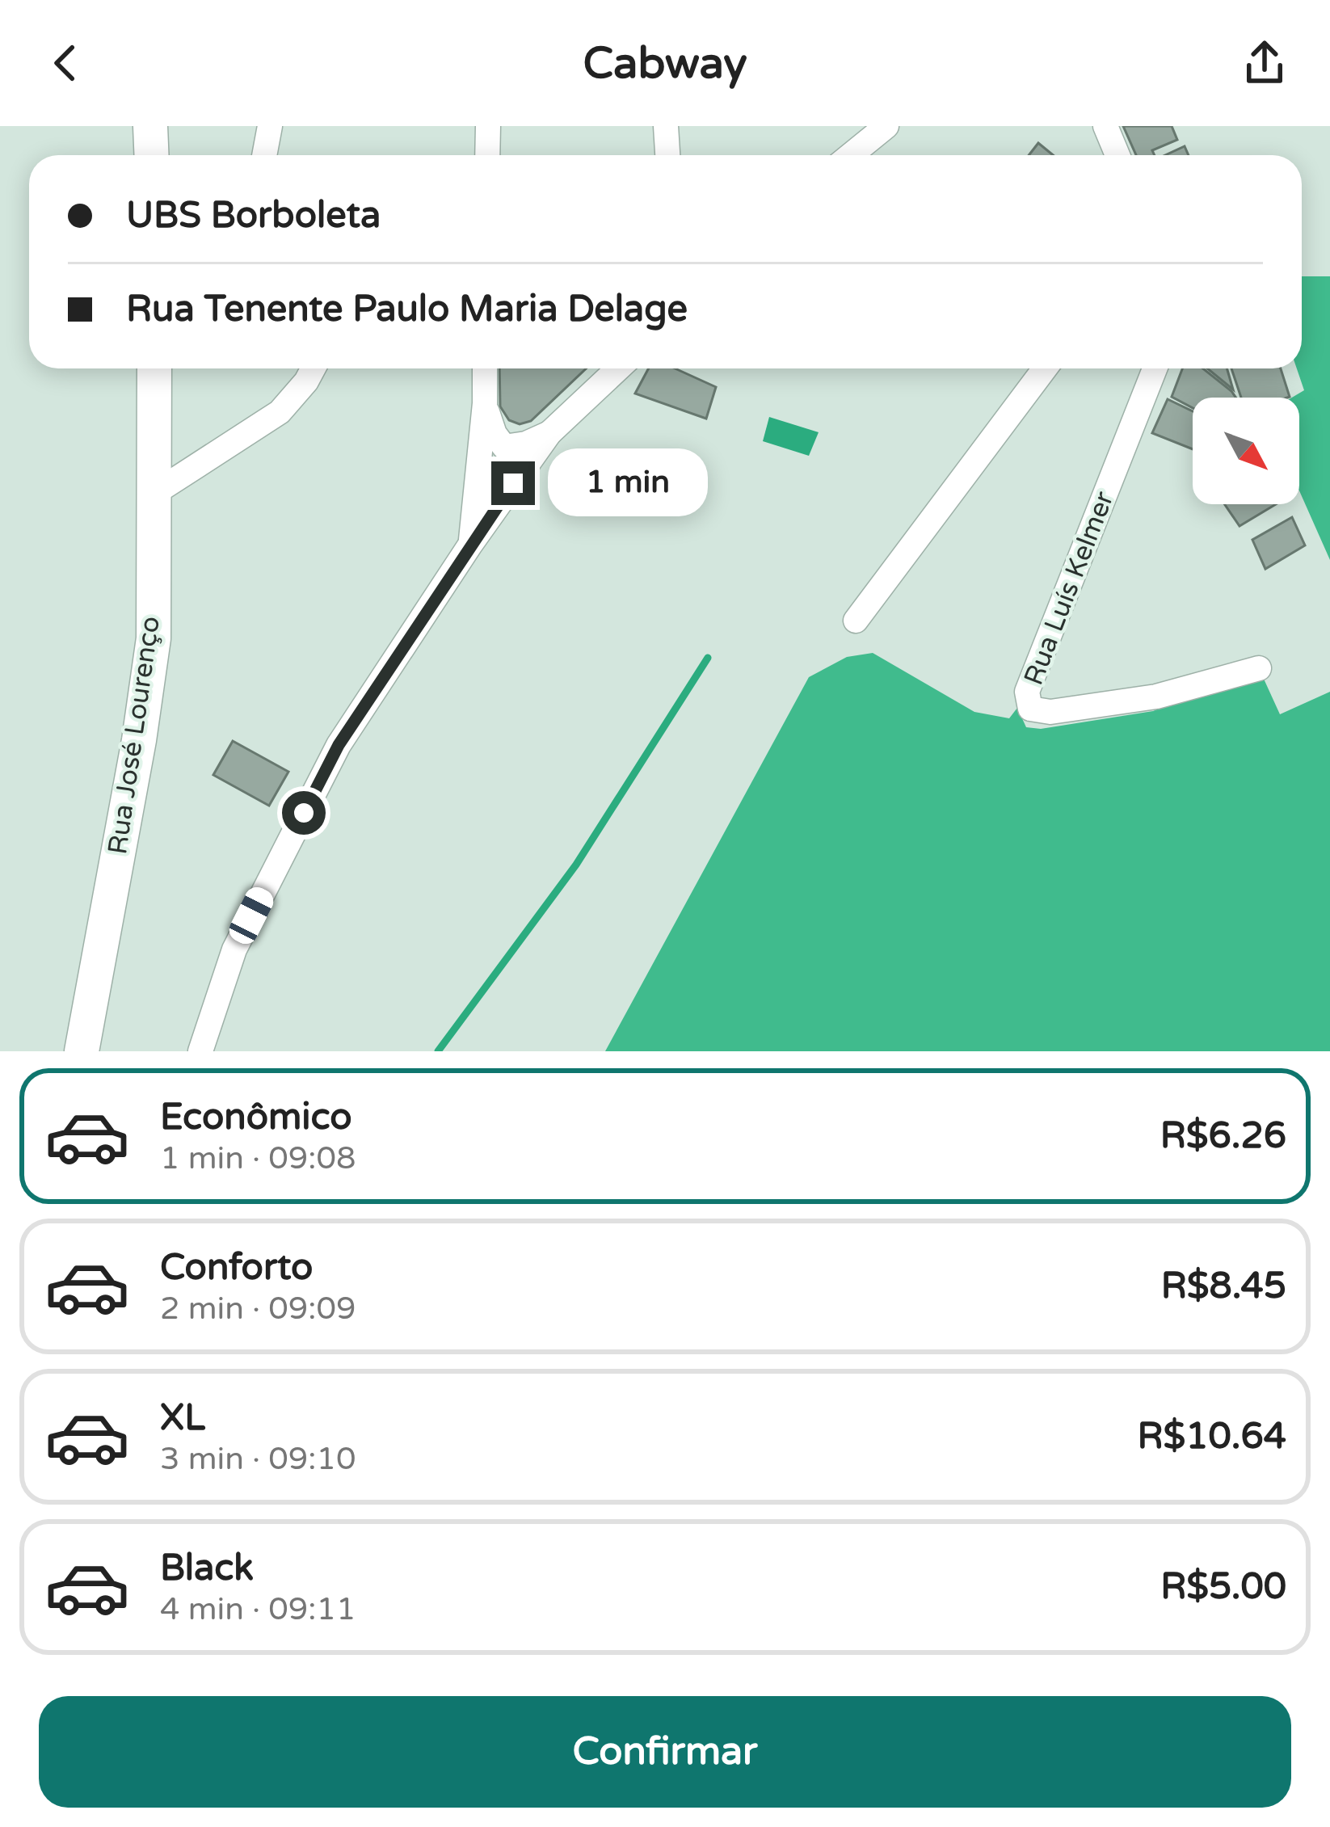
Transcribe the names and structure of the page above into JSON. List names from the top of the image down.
{
  "streets": {
    "street": ["Rua Luís Kelmer", "Rua José Lourenço"]
  },
  "north": "bottom right",
  "page": {
    "header": "Cabway",
    "banner": ["UBS Borboleta", "Rua Tenente Paulo Maria Delage"],
    "bubble": "1 min",
    "list": [
      {
        "name": "Econômico",
        "note": "1 min · 09:08",
        "value": "R$6.26"
      },
      {
        "name": "Conforto",
        "note": "2 min · 09:09",
        "value": "R$8.45"
      },
      {
        "name": "XL",
        "note": "3 min · 09:10",
        "value": "R$10.64"
      },
      {
        "name": "Black",
        "note": "4 min · 09:11",
        "value": "R$5.00"
      }
    ],
    "buttons": "Confirmar"
  }
}
